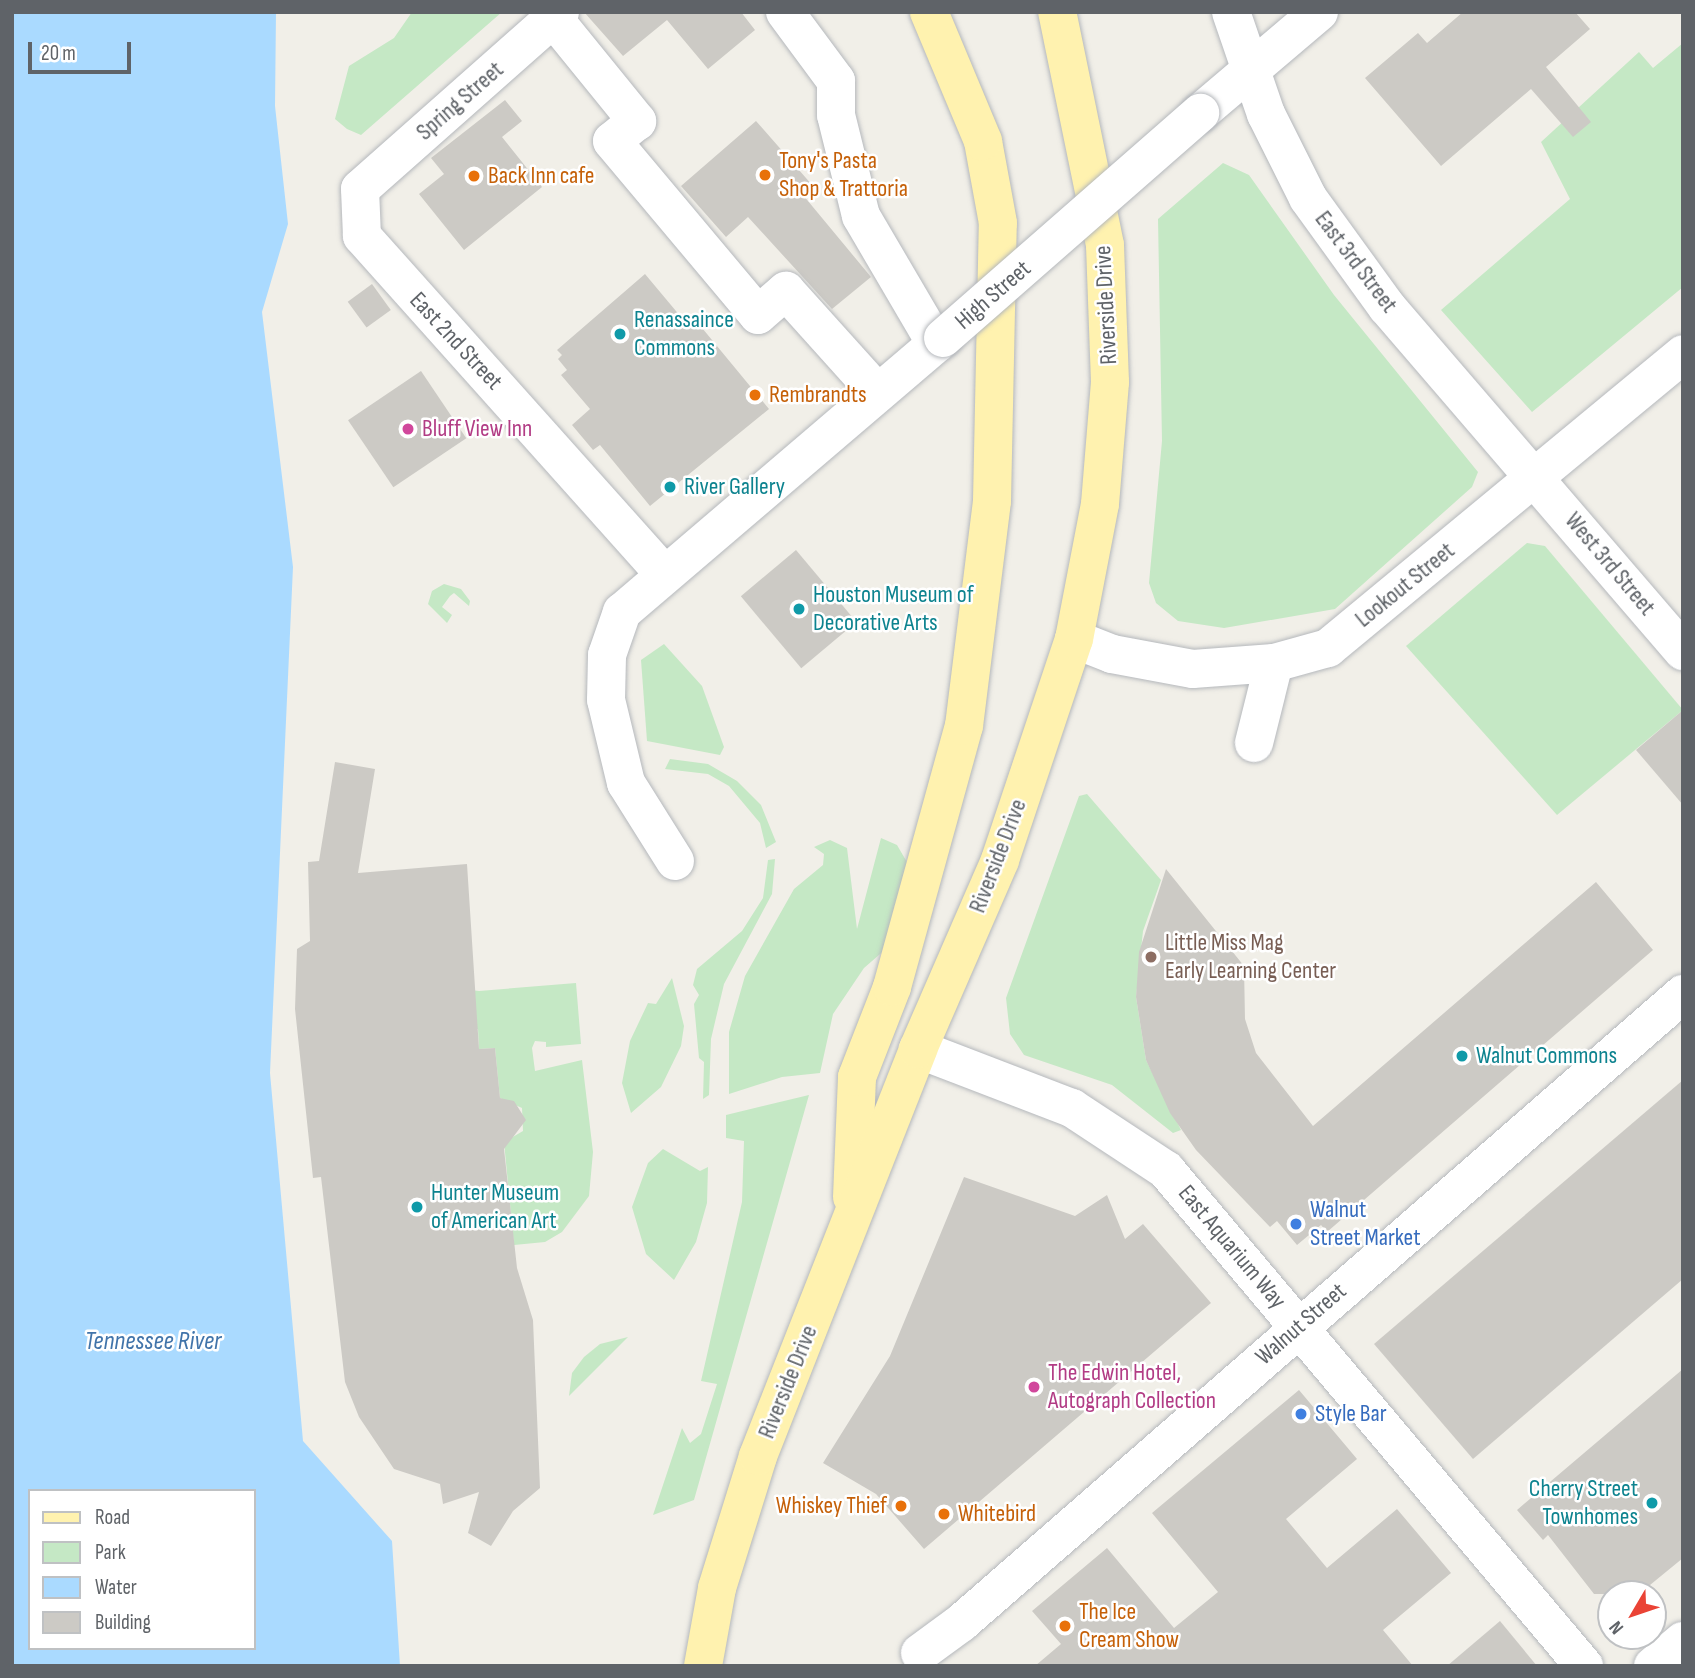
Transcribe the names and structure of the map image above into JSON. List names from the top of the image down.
{
  "streets": {
    "main road": ["Riverside Drive"],
    "street": [
      "Spring Street",
      "East 3rd Street",
      "High Street",
      "East 2nd Street",
      "West 3rd Street",
      "Lookout Street",
      "East Aquarium Way",
      "Walnut Street"
    ]
  },
  "crossings": [
    ["Spring Street", "East 2nd Street"],
    ["East 3rd Street", "High Street"],
    ["East 3rd Street", "West 3rd Street"],
    ["East 3rd Street", "Lookout Street"],
    ["High Street", "East 2nd Street"],
    ["Riverside Drive", "Lookout Street"],
    ["Riverside Drive", "East Aquarium Way"],
    ["West 3rd Street", "Lookout Street"],
    ["East Aquarium Way", "Walnut Street"]
  ],
  "water": ["Tennessee River"],
  "places": [
    "Tony's Pasta Shop & Trattoria",
    "Back Inn cafe",
    "Renassaince Commons",
    "Rembrandts",
    "Bluff View Inn",
    "River Gallery",
    "Houston Museum of Decorative Arts",
    "Little Miss Mag Early Learning Center",
    "Walnut Commons",
    "Hunter Museum of American Art",
    "Walnut Street Market",
    "The Edwin Hotel, Autograph Collection",
    "Style Bar",
    "Cherry Street Townhomes",
    "Whiskey Thief",
    "Whitebird",
    "The Ice Cream Show"
  ],
  "legend": [
    "Road",
    "Park",
    "Water",
    "Building"
  ],
  "scale_bar": "20 m",
  "north": "bottom left"
}
